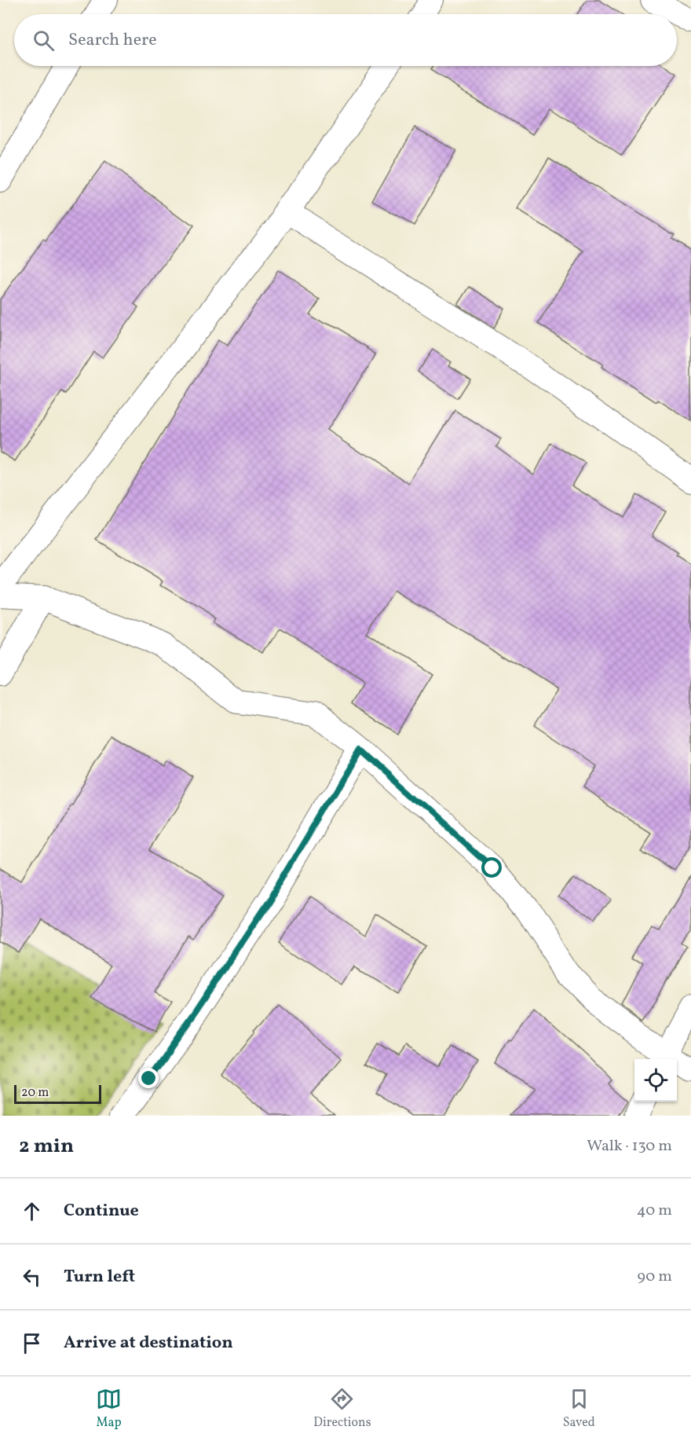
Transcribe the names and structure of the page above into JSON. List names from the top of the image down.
{
  "scale_bar": "20 m",
  "page": {
    "search": "Search here",
    "scale": "20 m",
    "heading": ["2 min", "Walk · 130 m"],
    "list": [
      ["Continue", "40 m"],
      ["Turn left", "90 m"],
      "Arrive at destination"
    ],
    "nav": ["Map", "Directions", "Saved"]
  }
}
